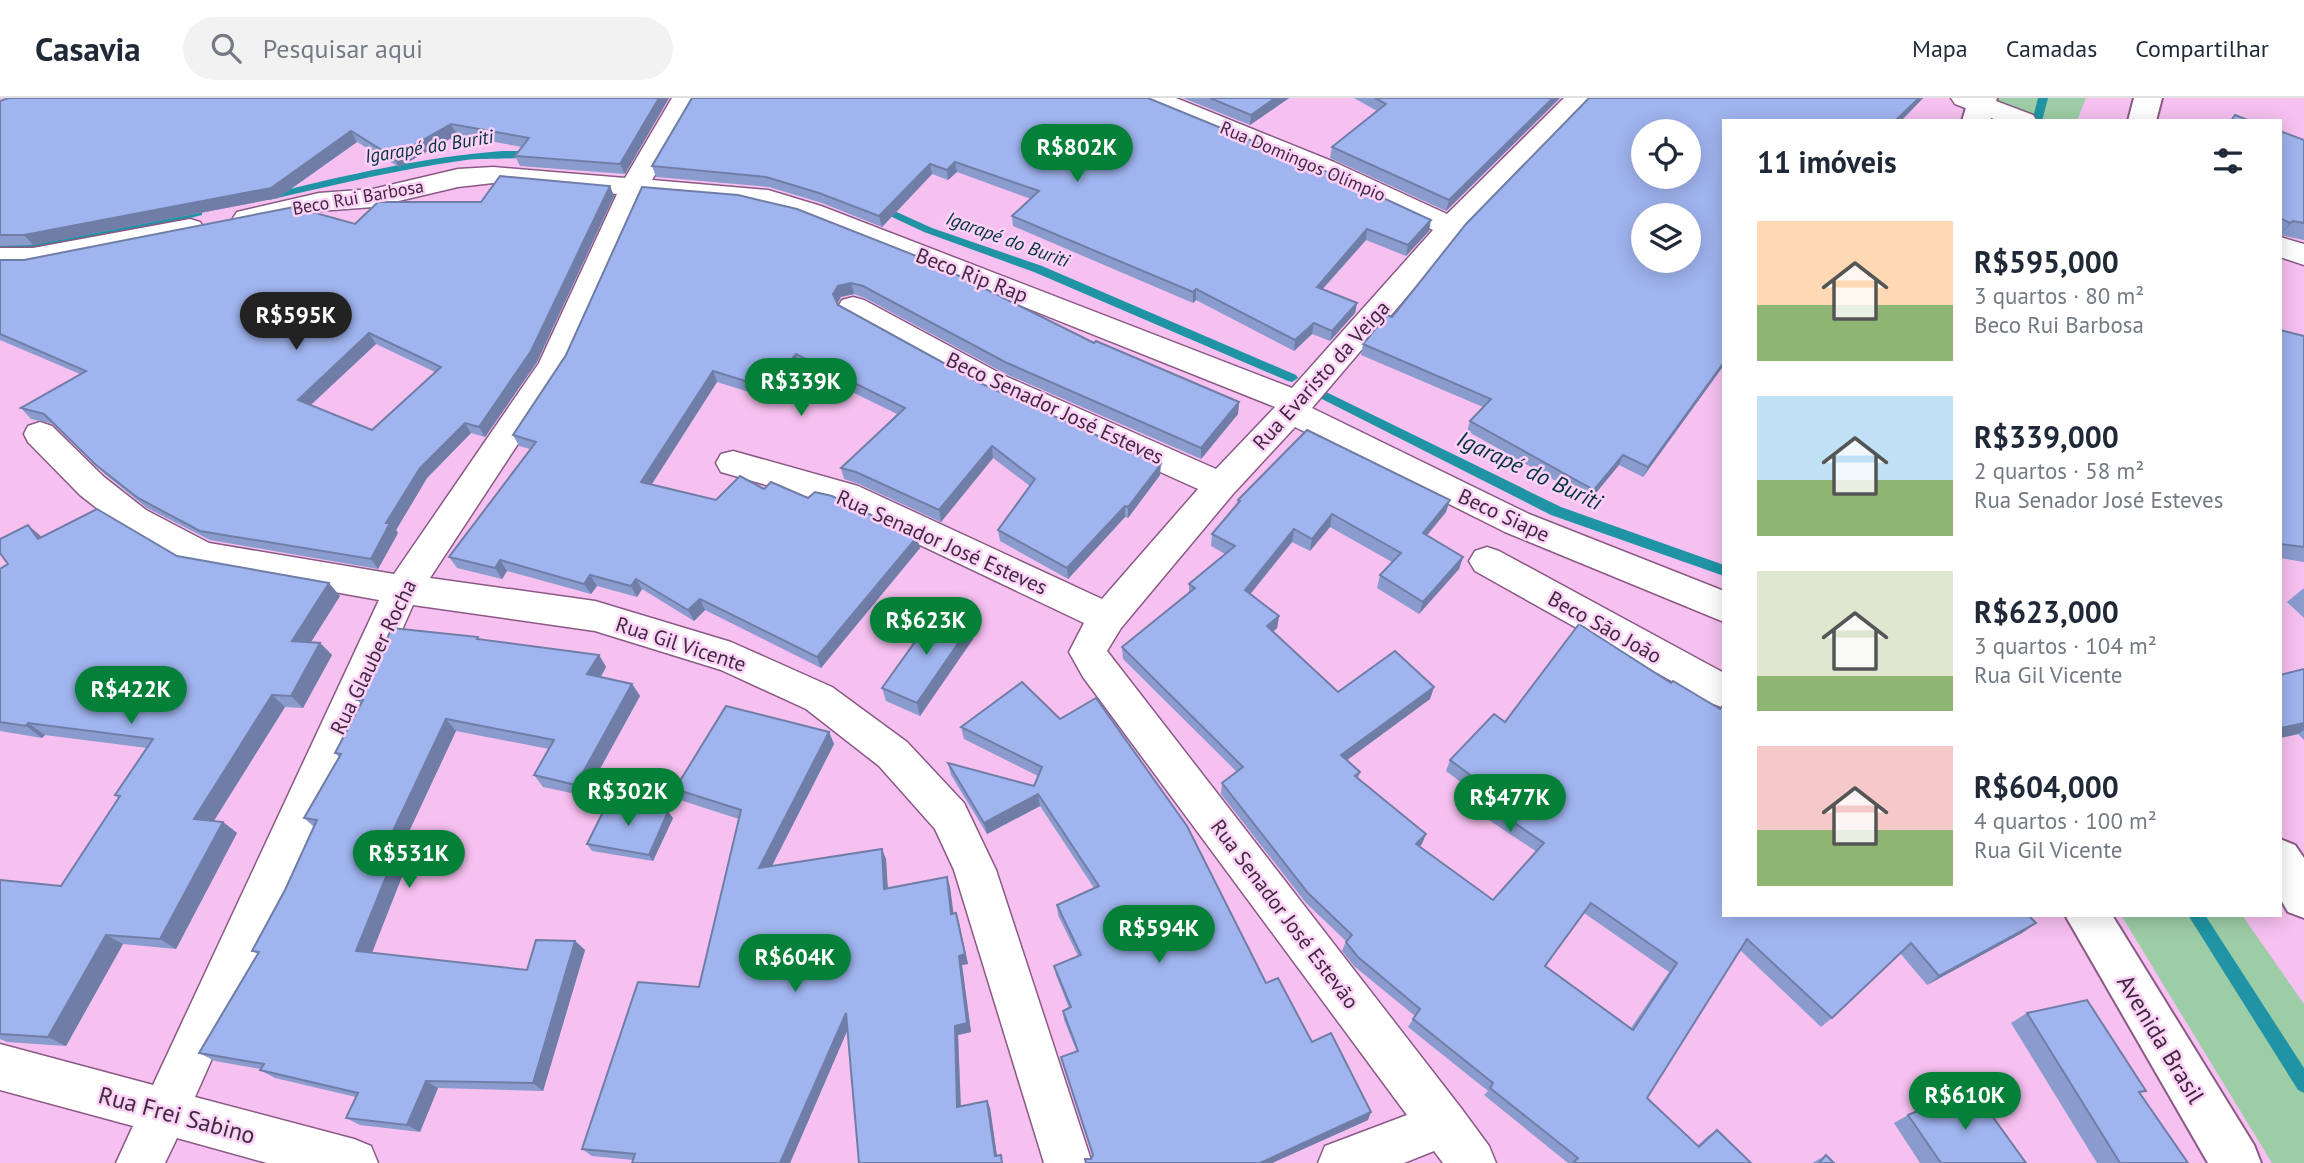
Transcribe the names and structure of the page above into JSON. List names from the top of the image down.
{
  "streets": {
    "highway": ["Avenida Brasil"],
    "street": [
      "Rua Domingos Olímpio",
      "Beco Rui Barbosa",
      "Beco Rip Rap",
      "Rua Evaristo da Veiga",
      "Beco Senador José Esteves",
      "Beco Siape",
      "Rua Senador José Esteves",
      "Beco São João",
      "Rua Gil Vicente",
      "Rua Glauber Rocha",
      "Rua Senador José Estevão",
      "Rua Frei Sabino"
    ]
  },
  "crossings": [
    ["Rua Domingos Olímpio", "Rua Evaristo da Veiga"],
    ["Beco Rui Barbosa", "Beco Rip Rap"],
    ["Beco Rui Barbosa", "Rua Glauber Rocha"],
    ["Beco Rip Rap", "Rua Evaristo da Veiga"],
    ["Beco Rip Rap", "Beco Siape"],
    ["Beco Rip Rap", "Rua Glauber Rocha"],
    ["Rua Evaristo da Veiga", "Beco Senador José Esteves"],
    ["Rua Evaristo da Veiga", "Beco Siape"],
    ["Rua Evaristo da Veiga", "Rua Senador José Esteves"],
    ["Rua Evaristo da Veiga", "Rua Senador José Estevão"],
    ["Rua Gil Vicente", "Rua Glauber Rocha"],
    ["Rua Glauber Rocha", "Rua Frei Sabino"]
  ],
  "water": ["Igarapé do Buriti"],
  "page": {
    "header": "Casavia",
    "search": "Pesquisar aqui",
    "nav": ["Mapa", "Camadas", "Compartilhar"],
    "heading": "11 imóveis",
    "price": [
      "R$802K",
      "R$595K",
      "R$339K",
      "R$623K",
      "R$422K",
      "R$302K",
      "R$477K",
      "R$531K",
      "R$594K",
      "R$604K",
      "R$610K"
    ],
    "list": [
      {
        "name": "R$595,000",
        "note": "3 quartos · 80 m² · Beco Rui Barbosa"
      },
      {
        "name": "R$339,000",
        "note": "2 quartos · 58 m² · Rua Senador José Esteves"
      },
      {
        "name": "R$623,000",
        "note": "3 quartos · 104 m² · Rua Gil Vicente"
      },
      {
        "name": "R$604,000",
        "note": "4 quartos · 100 m² · Rua Gil Vicente"
      }
    ]
  }
}
